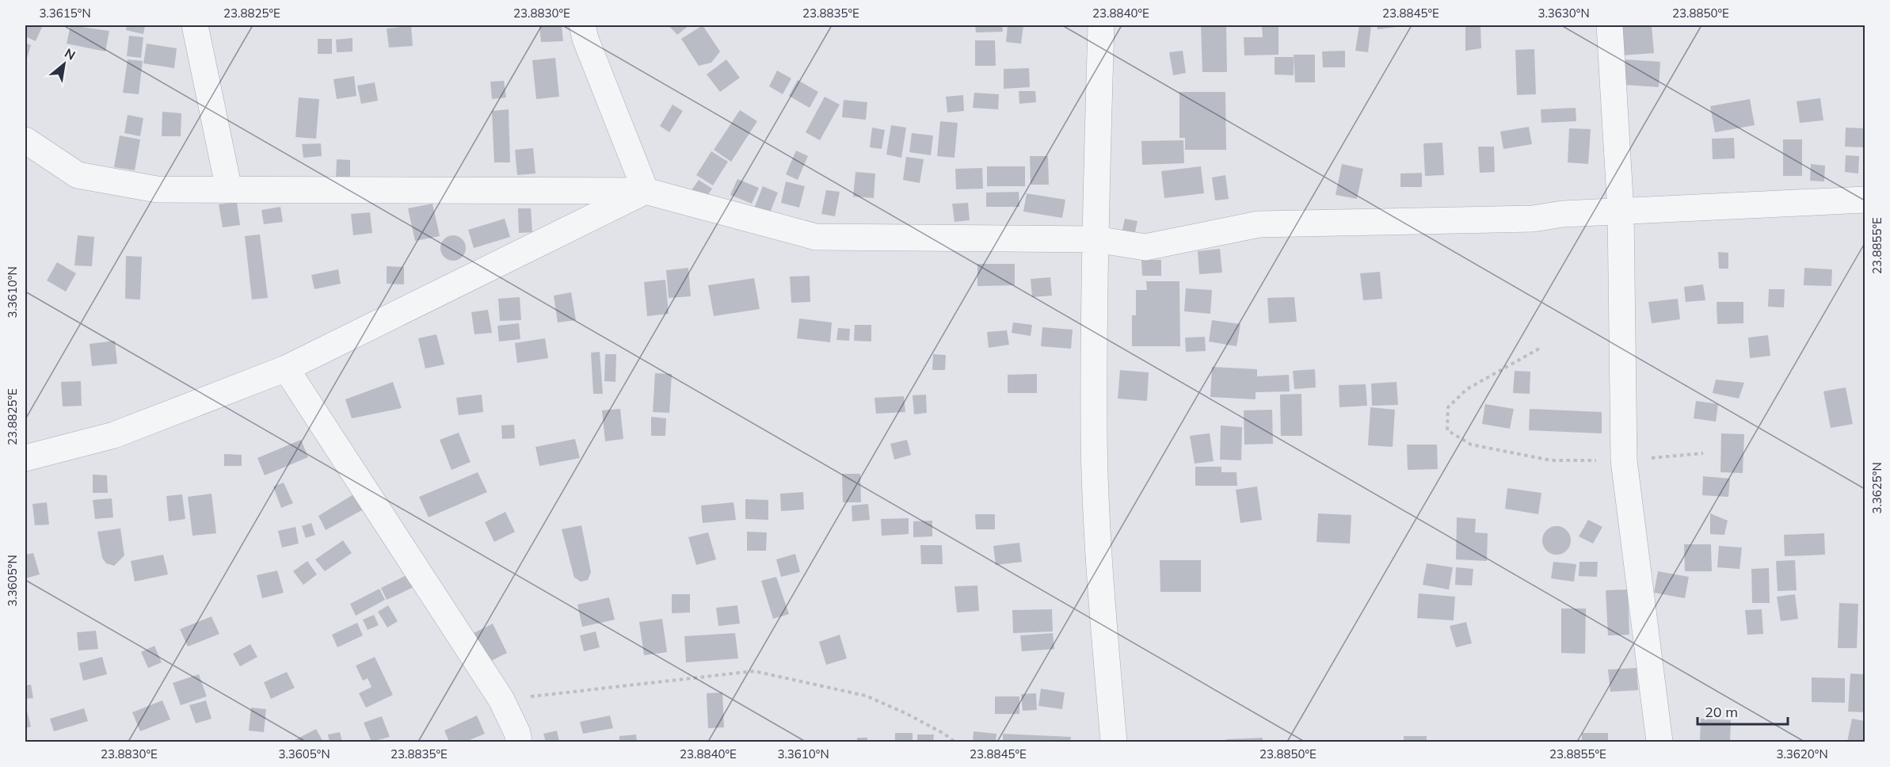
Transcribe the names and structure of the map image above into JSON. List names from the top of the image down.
{
  "scale_bar": "20 m",
  "north": "top right",
  "coordinates": [
    "3.3615°N",
    "23.8825°E",
    "23.8830°E",
    "23.8835°E",
    "23.8840°E",
    "23.8845°E",
    "3.3630°N",
    "23.8850°E",
    "23.8855°E",
    "3.3610°N",
    "3.3625°N",
    "3.3605°N",
    "3.3620°N"
  ]
}
